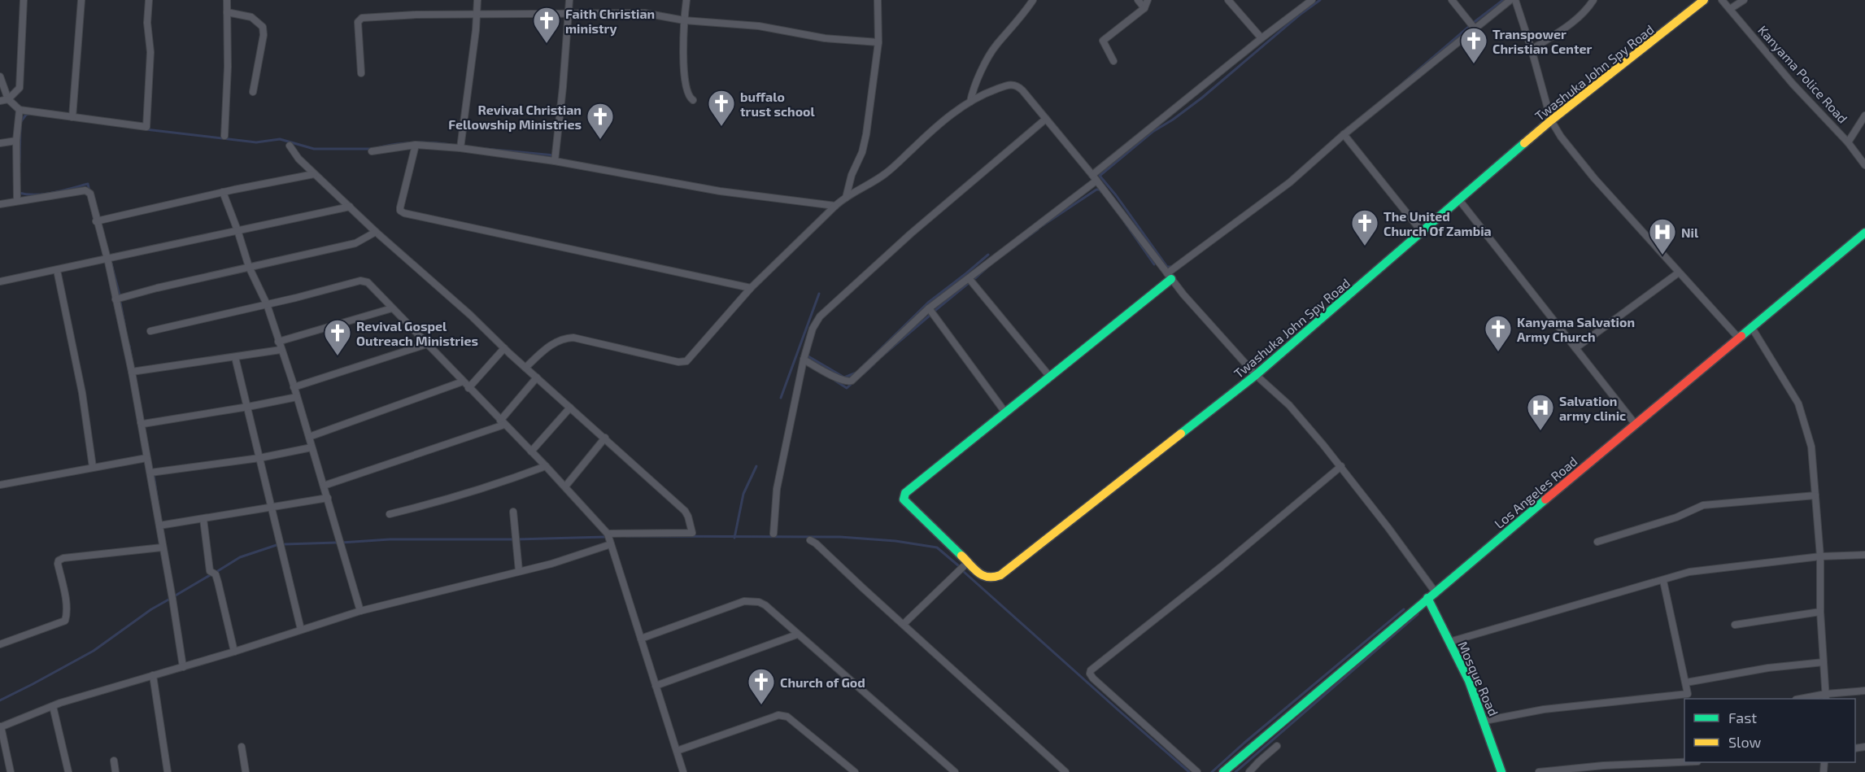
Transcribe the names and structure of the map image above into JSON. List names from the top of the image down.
{
  "streets": {
    "street": [
      "Twashuka John Spy Road",
      "Kanyama Police Road",
      "Los Angeles Road",
      "Mosque Road"
    ]
  },
  "crossings": [
    ["Los Angeles Road", "Mosque Road"]
  ],
  "places": {
    "church": [
      "Faith Christian ministry",
      "Transpower Christian Center",
      "buffalo trust school",
      "Revival Christian Fellowship Ministries",
      "The United Church Of Zambia",
      "Kanyama Salvation Army Church",
      "Revival Gospel Outreach Ministries",
      "Church of God"
    ],
    "hospital": ["Nil", "Salvation army clinic"]
  },
  "legend": ["Fast", "Slow"]
}
